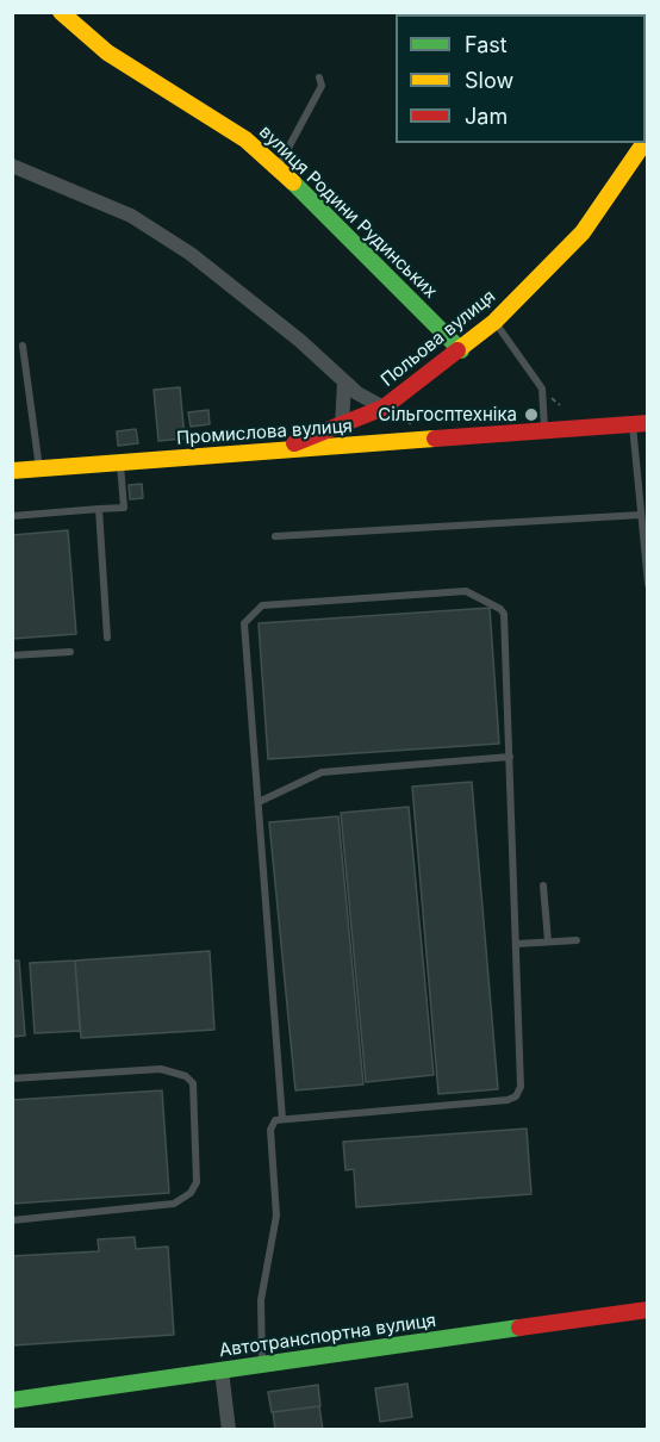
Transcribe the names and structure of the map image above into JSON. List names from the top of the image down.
{
  "streets": {
    "street": [
      "вулиця Родини Рудинських",
      "Польова вулиця",
      "Промислова вулиця",
      "Автотранспортна вулиця"
    ]
  },
  "crossings": [
    ["вулиця Родини Рудинських", "Польова вулиця"],
    ["Польова вулиця", "Промислова вулиця"]
  ],
  "places": ["Сільгосптехніка"],
  "legend": ["Fast", "Slow", "Jam"]
}
